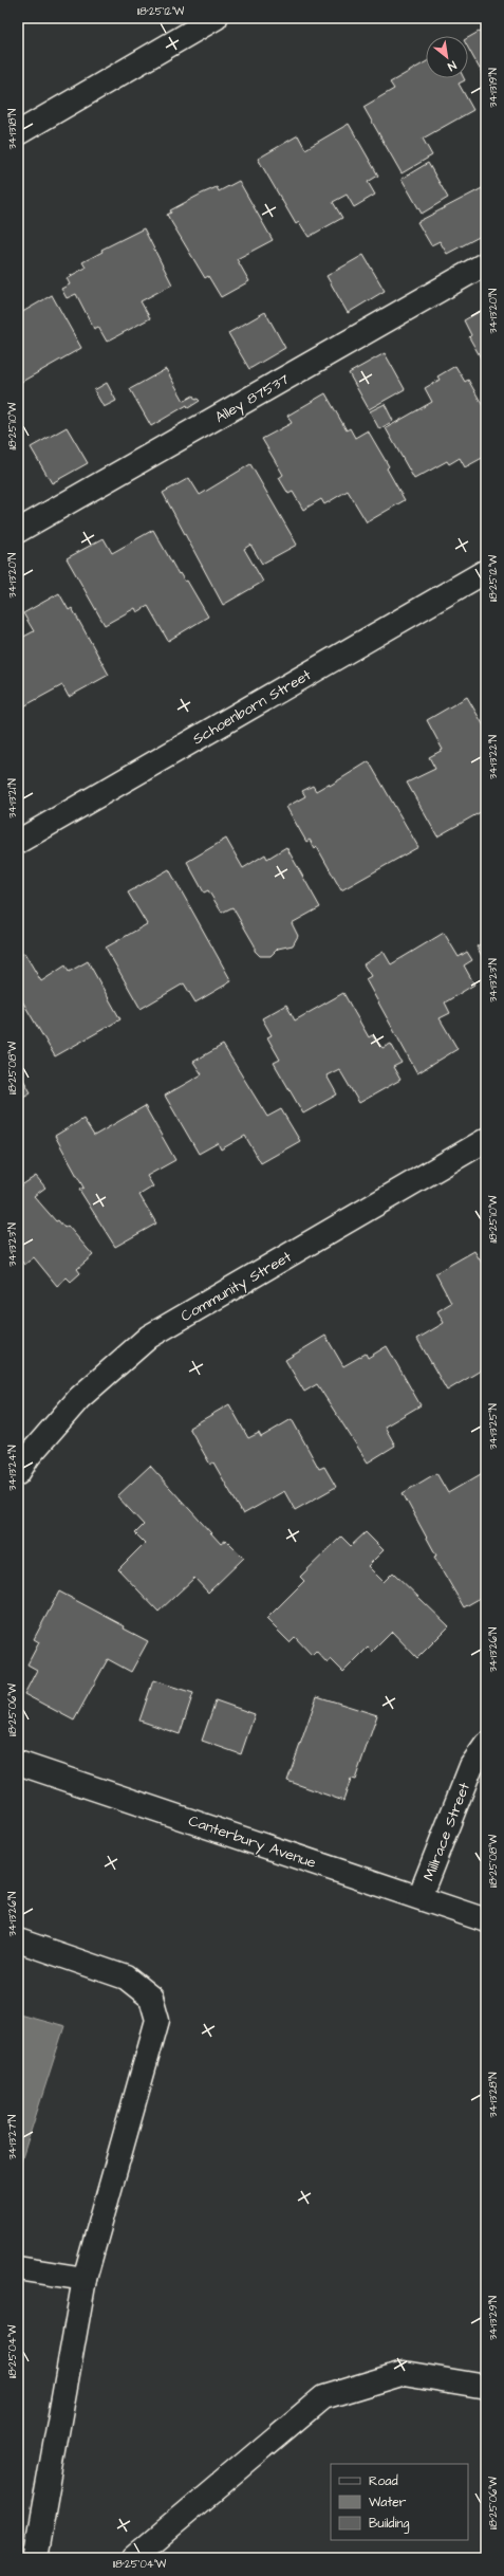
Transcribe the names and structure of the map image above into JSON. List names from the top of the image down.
{
  "streets": {
    "street": [
      "Alley 87537",
      "Schoenborn Street",
      "Community Street",
      "Millrace Street",
      "Canterbury Avenue"
    ]
  },
  "crossings": [
    ["Millrace Street", "Canterbury Avenue"]
  ],
  "legend": ["Road", "Water", "Building"],
  "north": "bottom right",
  "coordinates": [
    "118°25'12\"W",
    "34°13'19\"N",
    "34°13'18\"N",
    "34°13'20\"N",
    "118°25'10\"W",
    "34°13'22\"N",
    "34°13'21\"N",
    "34°13'23\"N",
    "118°25'08\"W",
    "34°13'25\"N",
    "34°13'24\"N",
    "34°13'26\"N",
    "118°25'06\"W",
    "34°13'28\"N",
    "34°13'27\"N",
    "34°13'29\"N",
    "118°25'04\"W"
  ]
}
